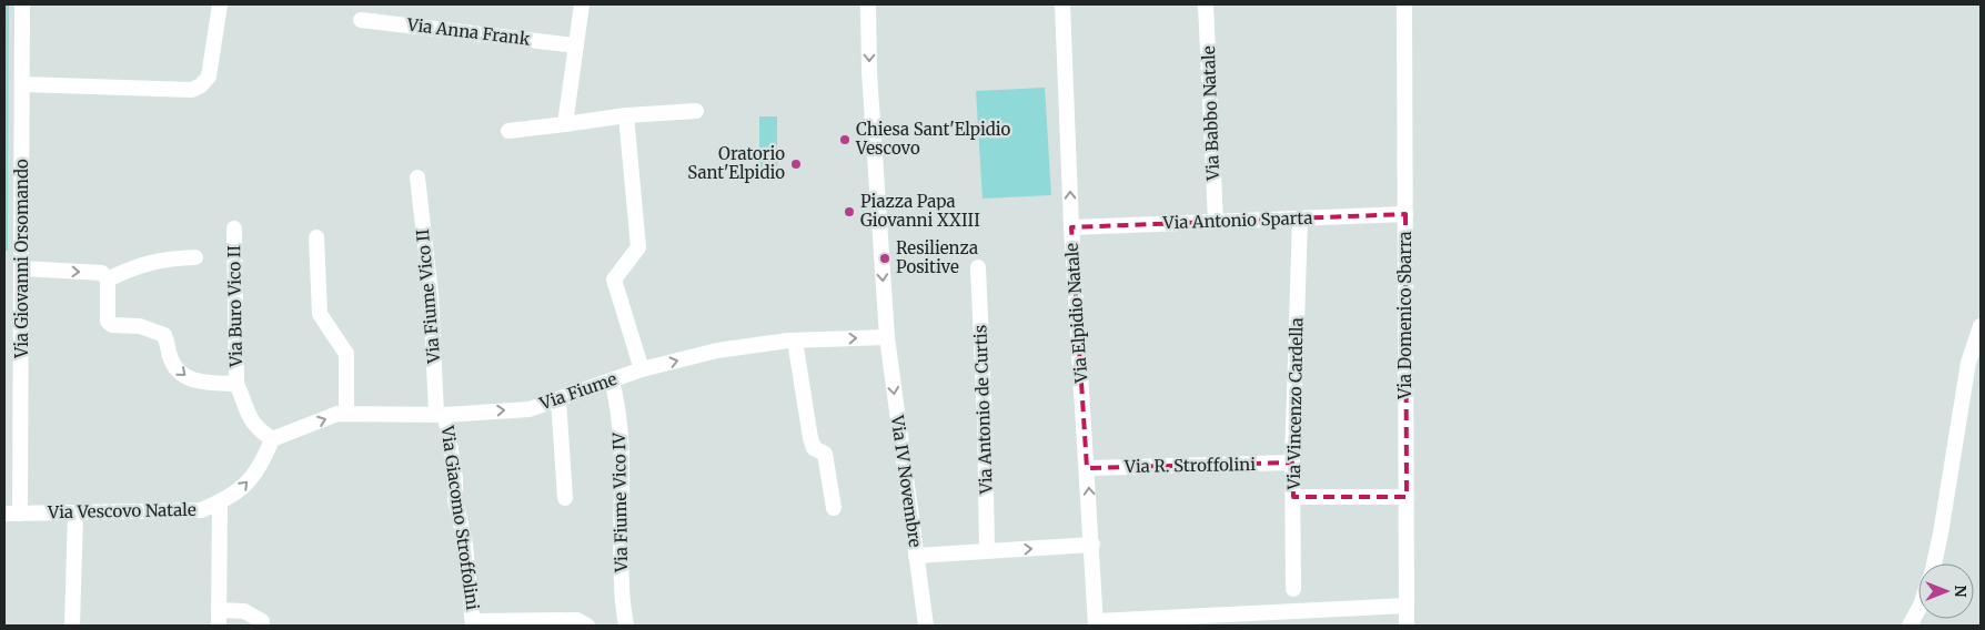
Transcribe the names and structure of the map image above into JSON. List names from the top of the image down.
{
  "streets": {
    "street": [
      "Via Anna Frank",
      "Via Babbo Natale",
      "Via Antonio Sparta",
      "Via Giovanni Orsomando",
      "Via Fiume Vico II",
      "Via Buro Vico II",
      "Via Elpidio Natale",
      "Via Domenico Sbarra",
      "Via Fiume",
      "Via Vincenzo Cardella",
      "Via Antonio de Curtis",
      "Via R. Stroffolini",
      "Via IV Novembre",
      "Via Fiume Vico IV",
      "Via Vescovo Natale",
      "Via Giacomo Stroffolini"
    ]
  },
  "crossings": [
    ["Via Babbo Natale", "Via Antonio Sparta"],
    ["Via Antonio Sparta", "Via Elpidio Natale"],
    ["Via Antonio Sparta", "Via Domenico Sbarra"],
    ["Via Antonio Sparta", "Via Vincenzo Cardella"],
    ["Via Giovanni Orsomando", "Via Vescovo Natale"],
    ["Via Fiume Vico II", "Via Fiume"],
    ["Via Fiume Vico II", "Via Giacomo Stroffolini"],
    ["Via Buro Vico II", "Via Fiume"],
    ["Via Buro Vico II", "Via Vescovo Natale"],
    ["Via Elpidio Natale", "Via R. Stroffolini"],
    ["Via Fiume", "Via IV Novembre"],
    ["Via Fiume", "Via Fiume Vico IV"],
    ["Via Fiume", "Via Vescovo Natale"],
    ["Via Fiume", "Via Giacomo Stroffolini"],
    ["Via Vincenzo Cardella", "Via R. Stroffolini"]
  ],
  "one_way": ["Via Elpidio Natale", "Via Fiume"],
  "places": [
    "Chiesa Sant'Elpidio Vescovo",
    "Oratorio Sant'Elpidio",
    "Piazza Papa Giovanni XXIII",
    "Resilienza Positive"
  ],
  "north": "right"
}
